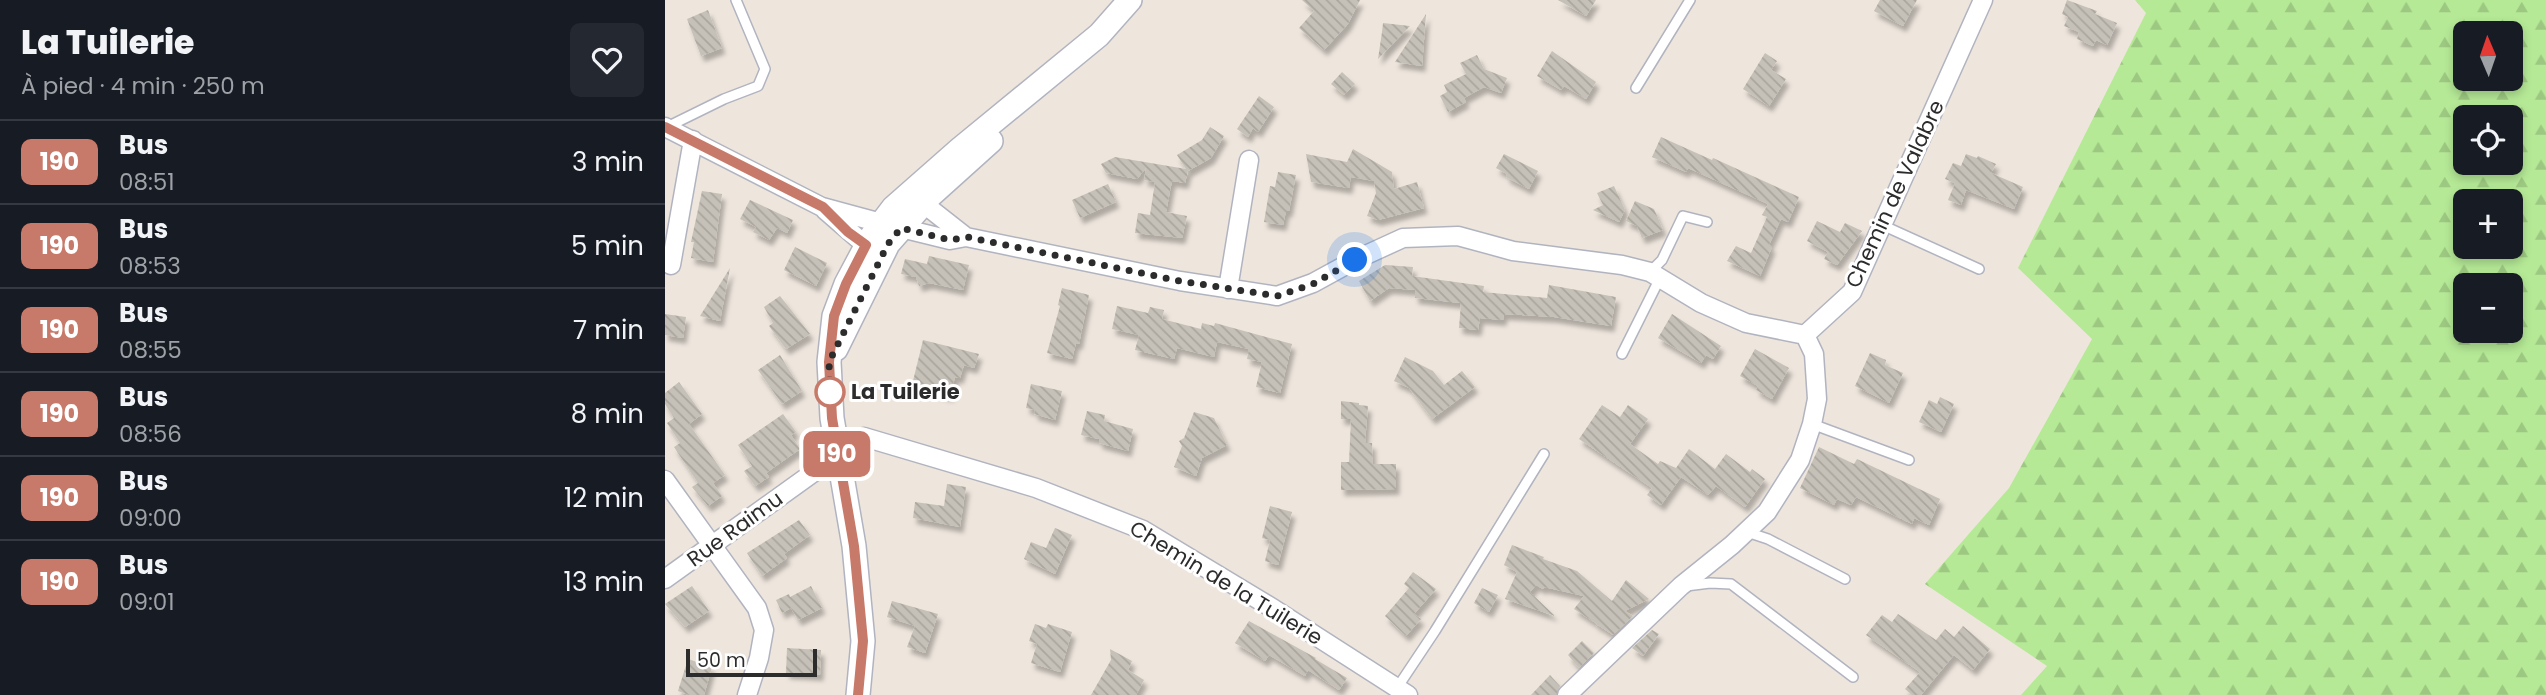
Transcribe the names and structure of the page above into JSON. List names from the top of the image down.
{
  "streets": {
    "street": ["Chemin de Valabre", "Rue Raimu", "Chemin de la Tuilerie"]
  },
  "crossings": [
    ["Rue Raimu", "Chemin de la Tuilerie"]
  ],
  "places": ["La Tuilerie"],
  "lines": ["bus line 190"],
  "scale_bar": "50 m",
  "north": "top",
  "page": {
    "heading": ["La Tuilerie", "À pied · 4 min · 250 m"],
    "on_map": "190",
    "map_buttons": ["+", "−"],
    "list": [
      {
        "mark": "190",
        "name": "Bus",
        "note": "08:51",
        "value": "3 min"
      },
      {
        "mark": "190",
        "name": "Bus",
        "note": "08:53",
        "value": "5 min"
      },
      {
        "mark": "190",
        "name": "Bus",
        "note": "08:55",
        "value": "7 min"
      },
      {
        "mark": "190",
        "name": "Bus",
        "note": "08:56",
        "value": "8 min"
      },
      {
        "mark": "190",
        "name": "Bus",
        "note": "09:00",
        "value": "12 min"
      },
      {
        "mark": "190",
        "name": "Bus",
        "note": "09:01",
        "value": "13 min"
      }
    ],
    "scale": "50 m"
  }
}
